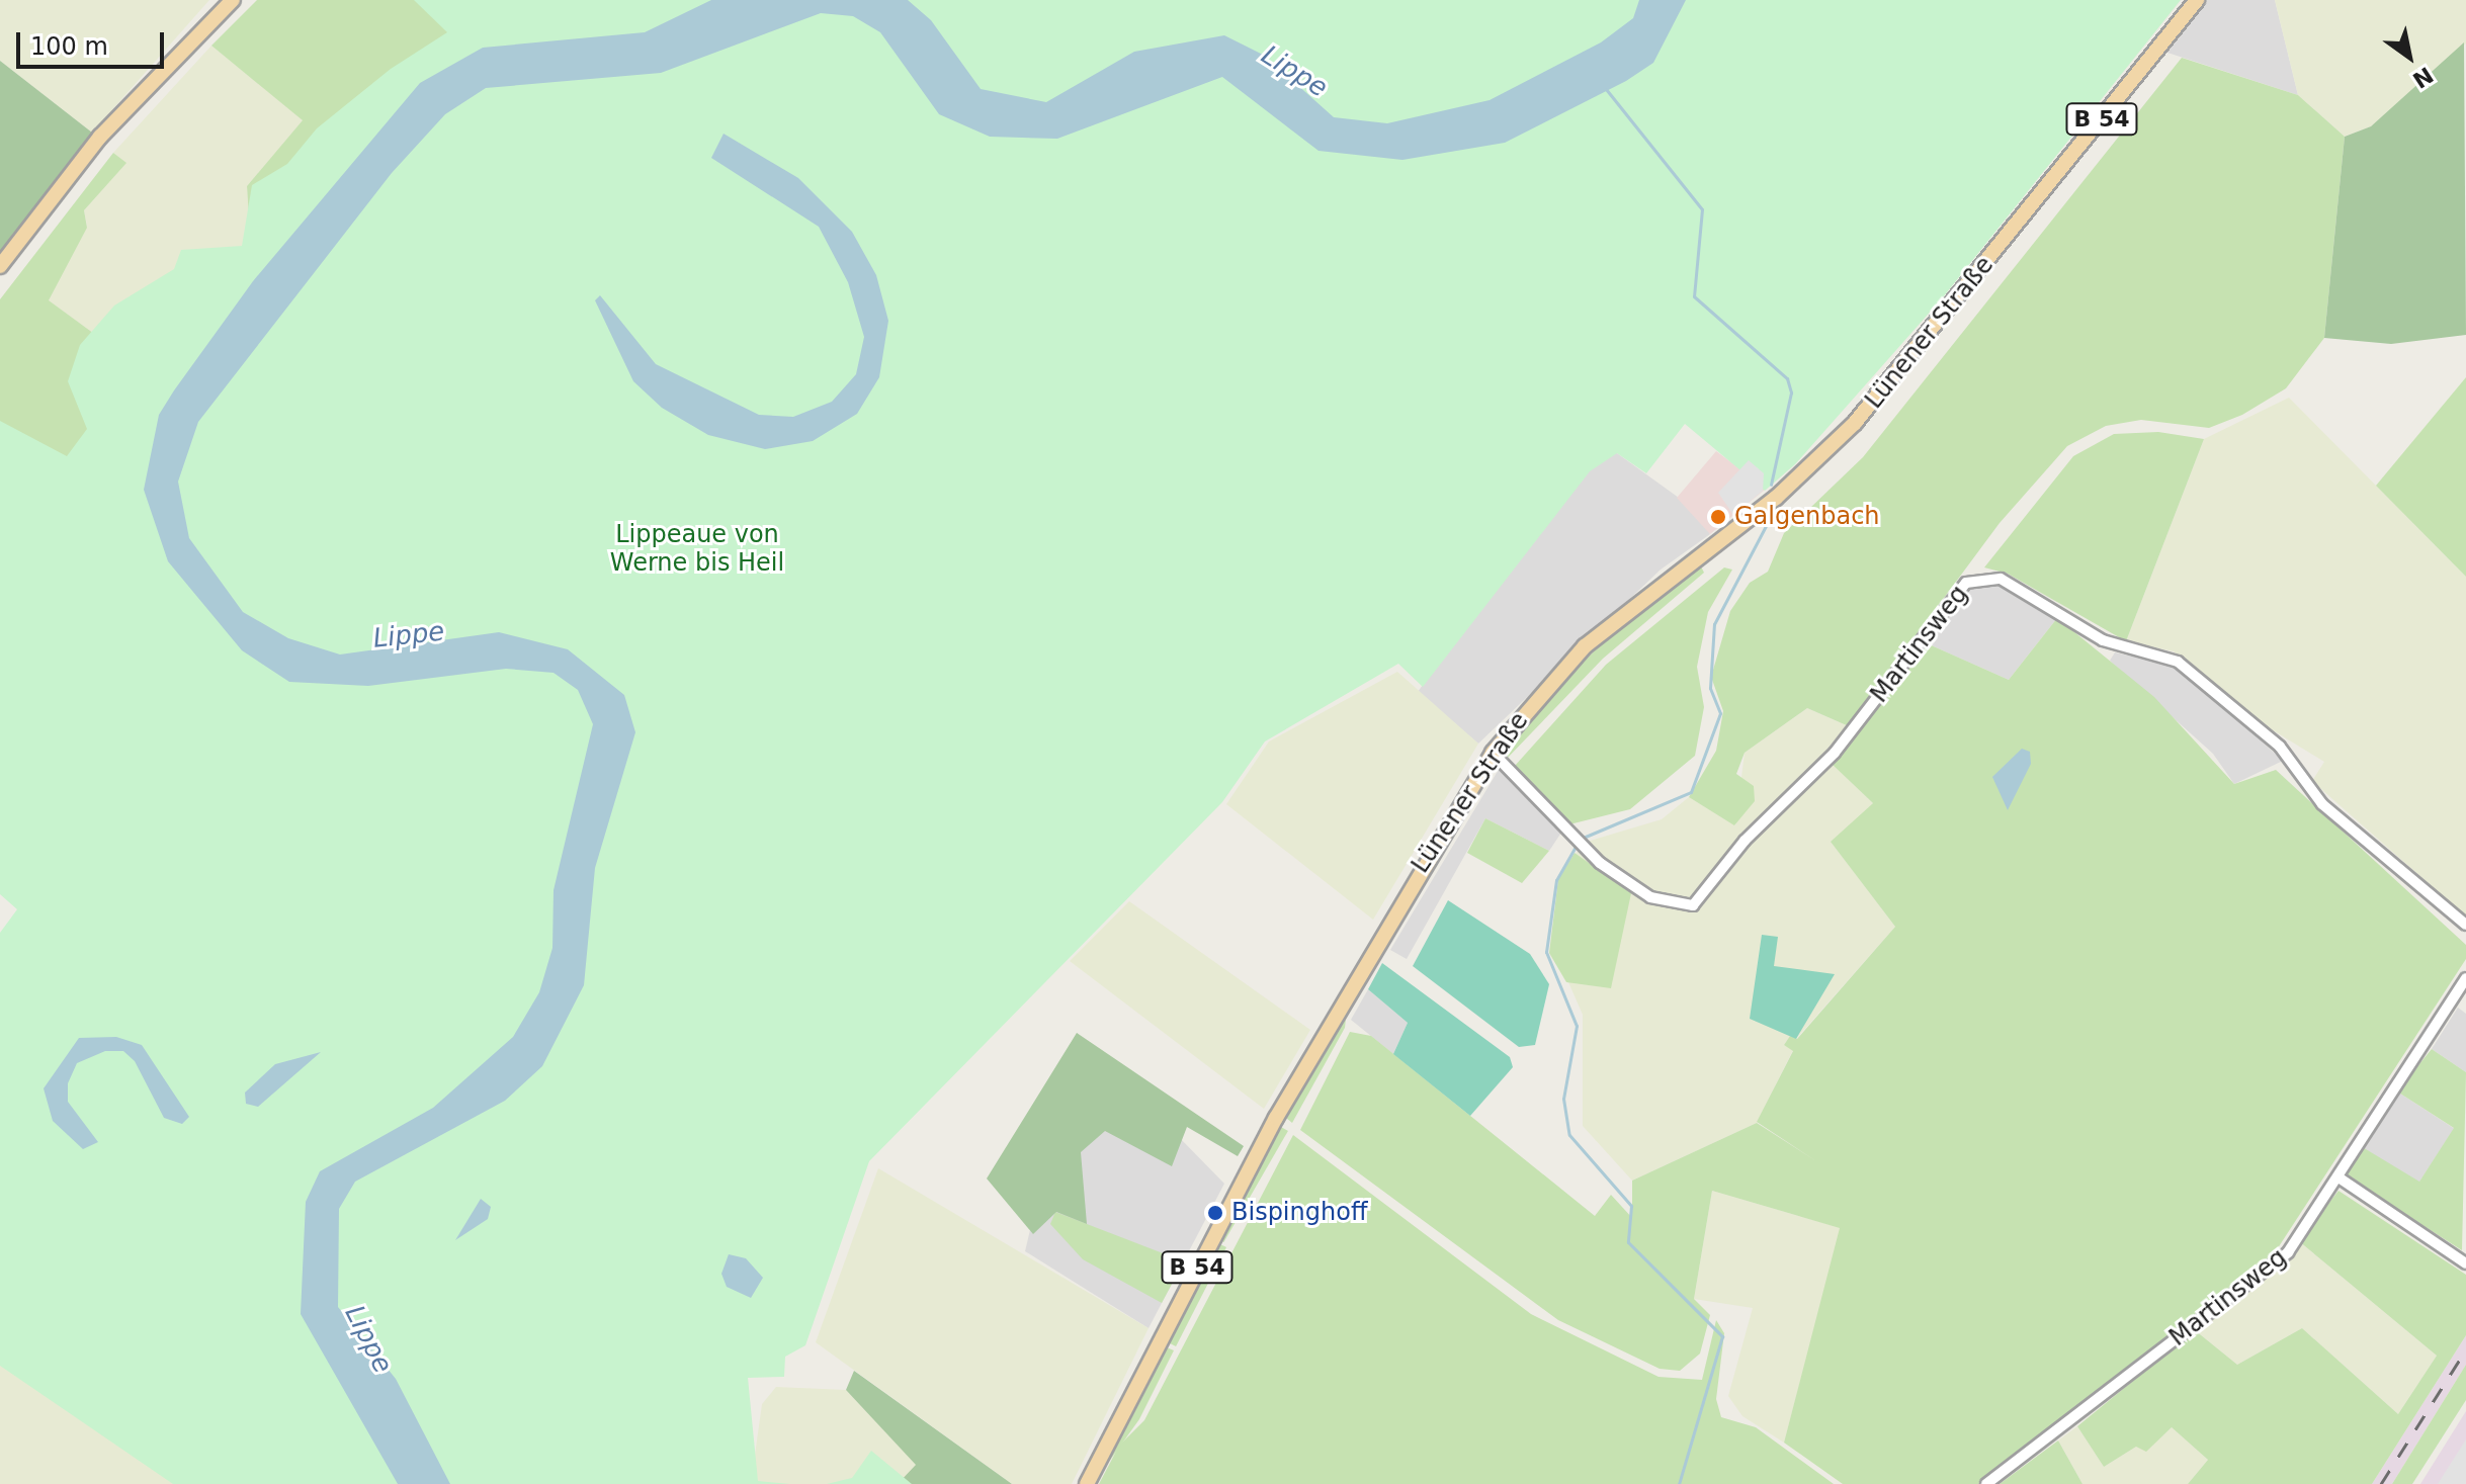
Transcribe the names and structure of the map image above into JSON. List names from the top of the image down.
{
  "streets": {
    "main road": ["B 54", "Lünener Straße"],
    "street": ["Martinsweg"]
  },
  "crossings": [
    ["Lünener Straße", "Martinsweg"]
  ],
  "water": ["Lippe"],
  "parks": ["Lippeaue von Werne bis Heil"],
  "places": ["Galgenbach", "Bispinghoff"],
  "scale_bar": "100 m",
  "north": "bottom right"
}
